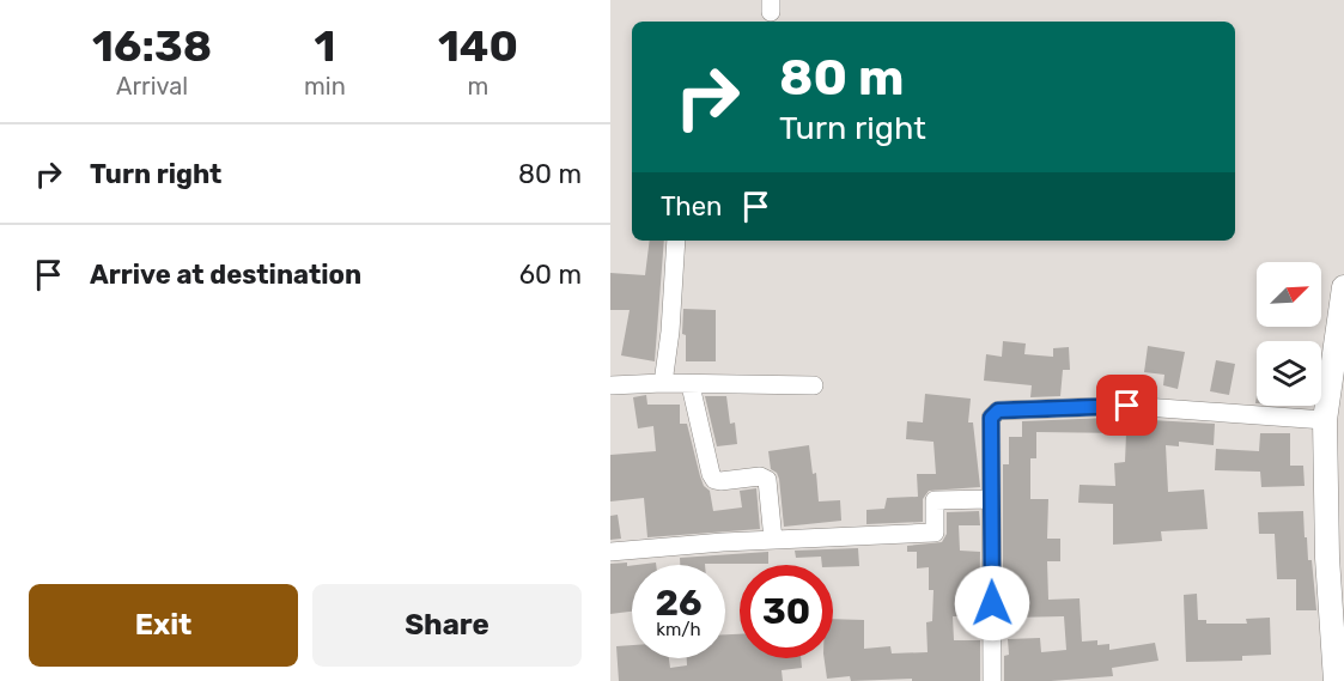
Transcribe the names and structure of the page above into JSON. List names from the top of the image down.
{
  "north": "top right",
  "page": {
    "eta": [
      "16:38",
      "Arrival",
      "1",
      "min",
      "140",
      "m"
    ],
    "turn": ["80 m", "Turn right"],
    "list": [
      {
        "name": "Turn right",
        "value": "80 m"
      },
      {
        "name": "Arrive at destination",
        "value": "60 m"
      }
    ],
    "then": "Then",
    "speed": "26 km/h",
    "limit": "30",
    "buttons": ["Exit", "Share"]
  }
}
